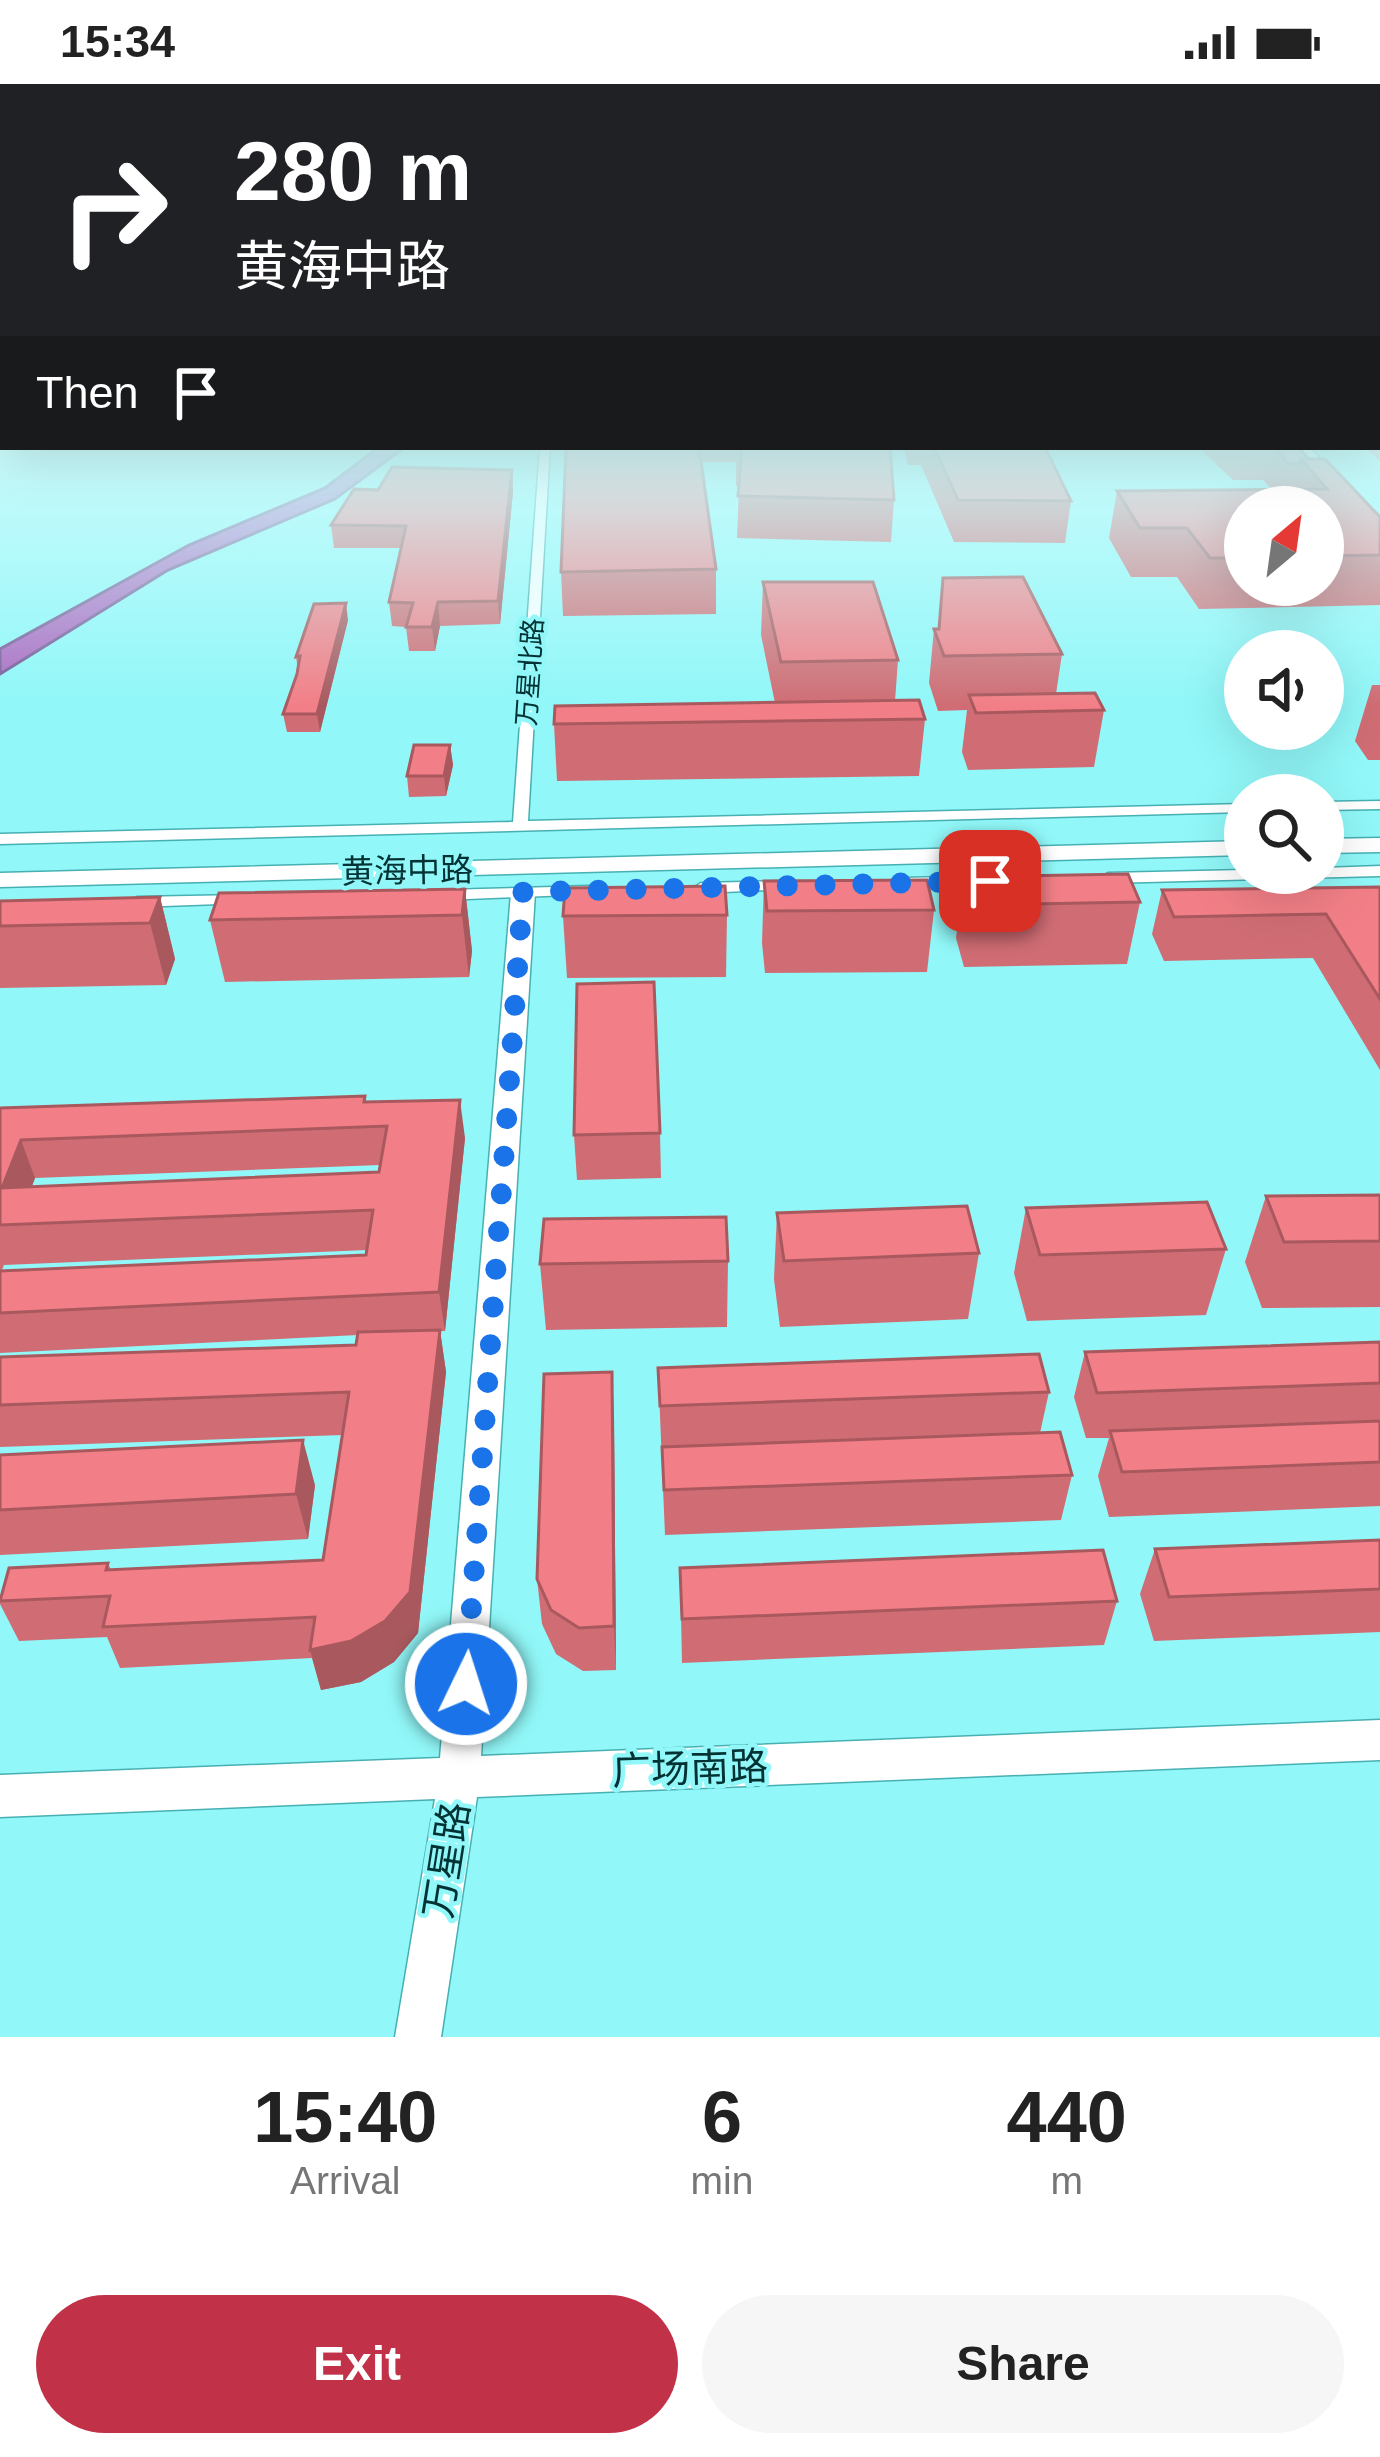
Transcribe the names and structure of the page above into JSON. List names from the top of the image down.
{
  "streets": {
    "street": [
      "万星北路",
      "黄海中路",
      "广场南路",
      "万星路"
    ]
  },
  "crossings": [
    ["万星北路", "黄海中路"],
    ["黄海中路", "万星路"],
    ["广场南路", "万星路"]
  ],
  "north": "top right",
  "page": {
    "status": "15:34",
    "turn": ["280 m", "黄海中路"],
    "then": "Then",
    "eta": [
      "15:40",
      "Arrival",
      "6",
      "min",
      "440",
      "m"
    ],
    "buttons": ["Exit", "Share"]
  }
}
